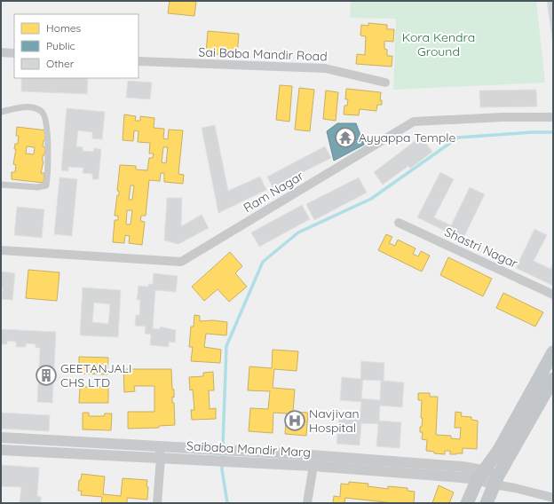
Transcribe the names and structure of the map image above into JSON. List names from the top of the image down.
{
  "streets": {
    "street": [
      "Sai Baba Mandir Road",
      "Ram Nagar",
      "Shastri Nagar",
      "Saibaba Mandir Marg"
    ]
  },
  "parks": ["Kora Kendra Ground"],
  "places": {
    "temple": ["Ayyappa Temple"],
    "building": ["GEETANJALI CHS LTD"],
    "hospital": ["Navjivan Hospital"]
  },
  "legend": ["Homes", "Public", "Other"]
}
